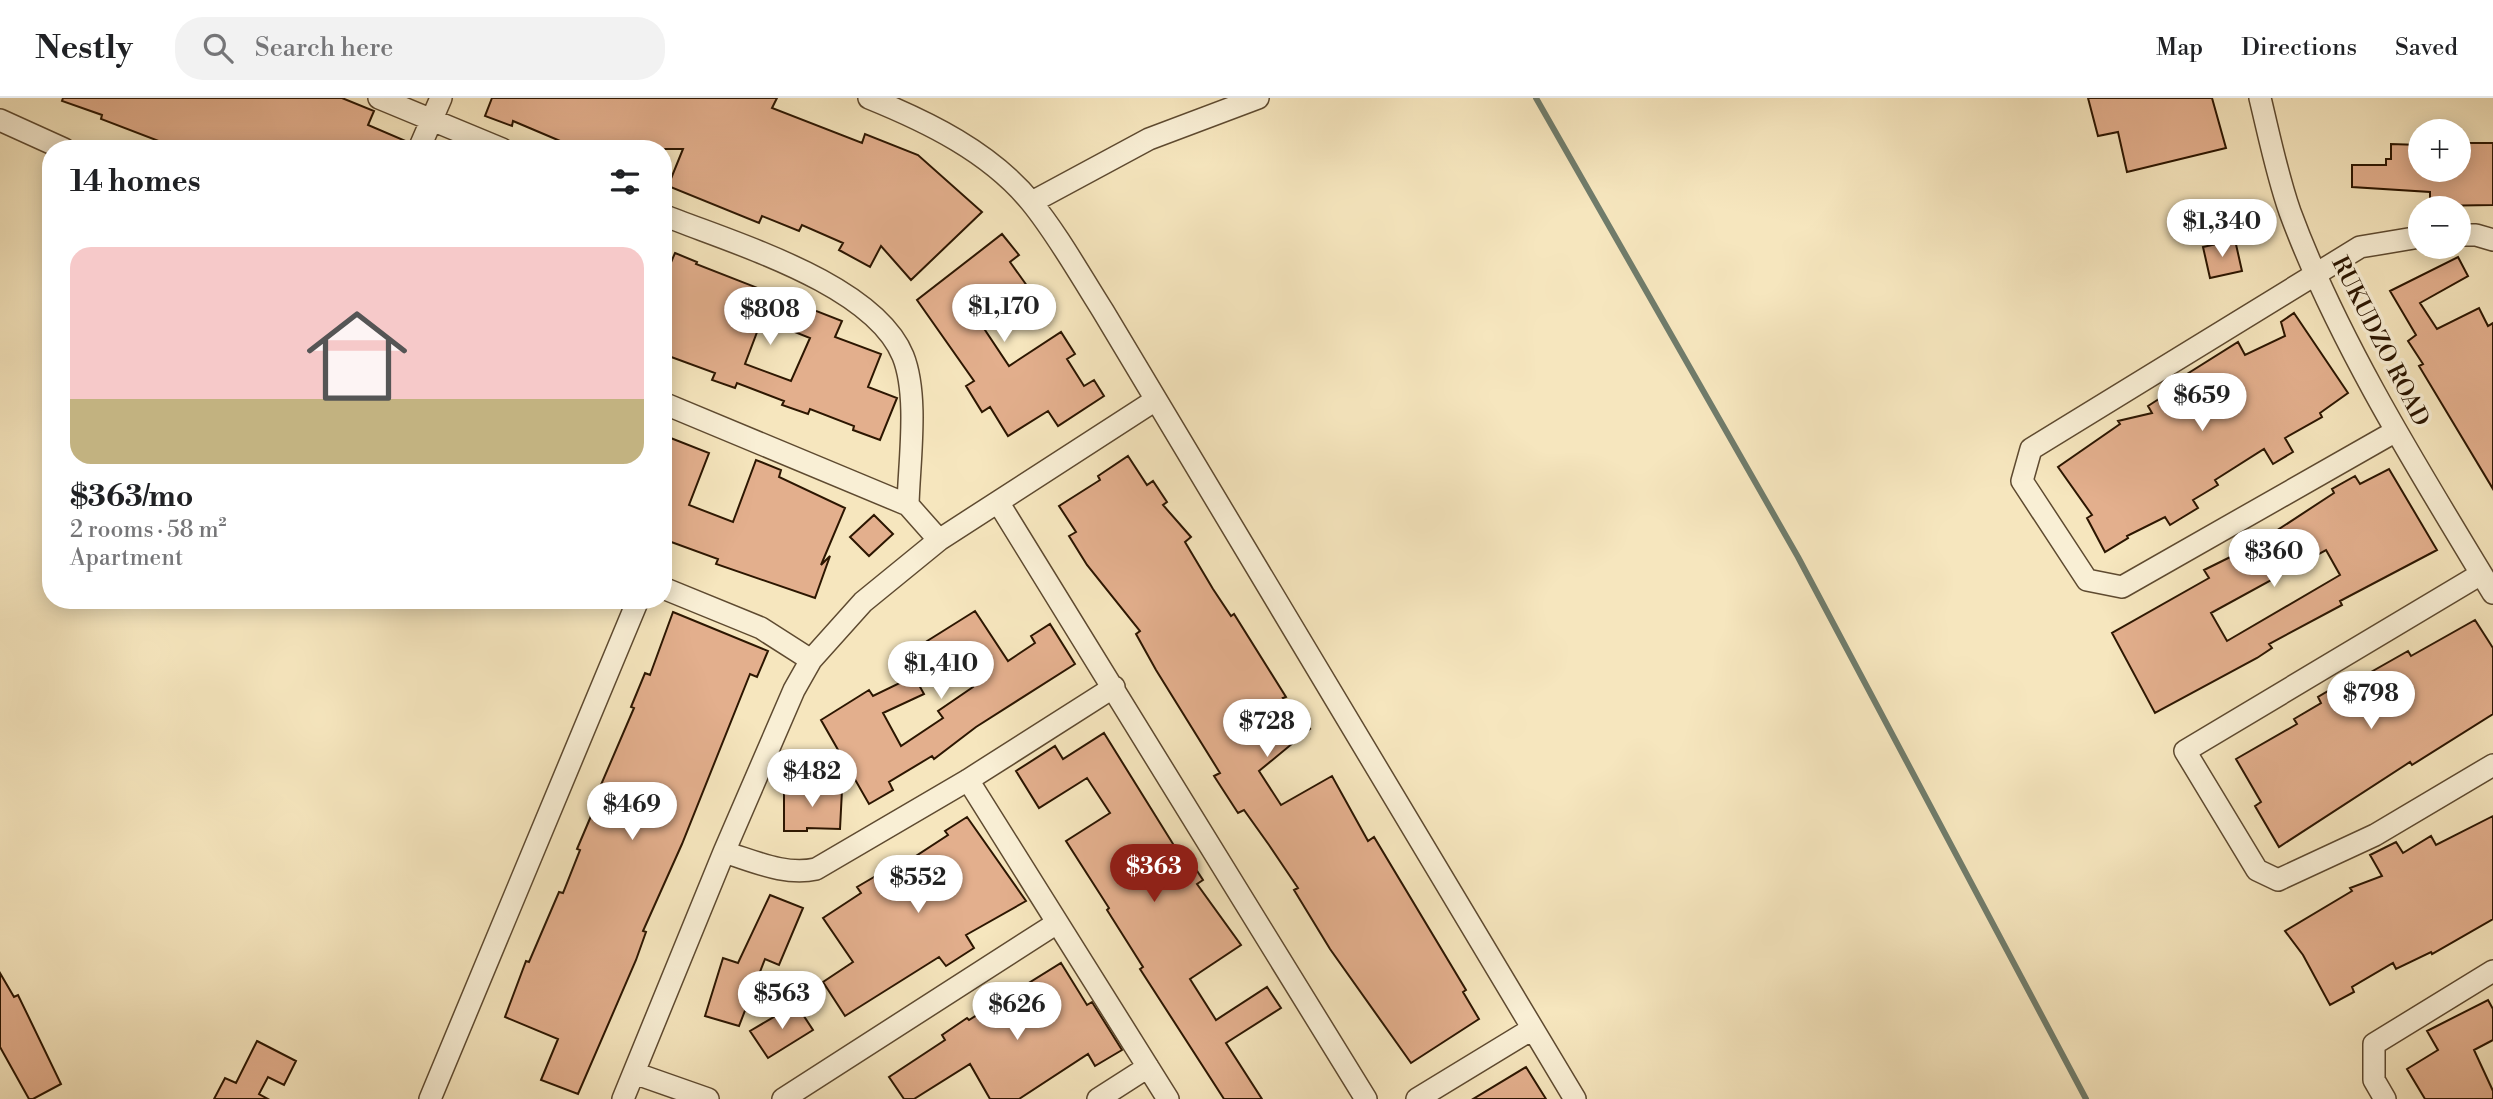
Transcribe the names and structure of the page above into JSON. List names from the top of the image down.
{
  "streets": {
    "street": ["RUKUDZO ROAD"]
  },
  "page": {
    "header": "Nestly",
    "search": "Search here",
    "nav": ["Map", "Directions", "Saved"],
    "map_buttons": ["+", "−"],
    "heading": "14 homes",
    "price": [
      "$1,340",
      "$1,170",
      "$808",
      "$659",
      "$360",
      "$1,410",
      "$798",
      "$728",
      "$482",
      "$469",
      "$363",
      "$552",
      "$563",
      "$626"
    ],
    "list": [
      {
        "name": "$363/mo",
        "note": "2 rooms · 58 m² · Apartment"
      }
    ]
  }
}
